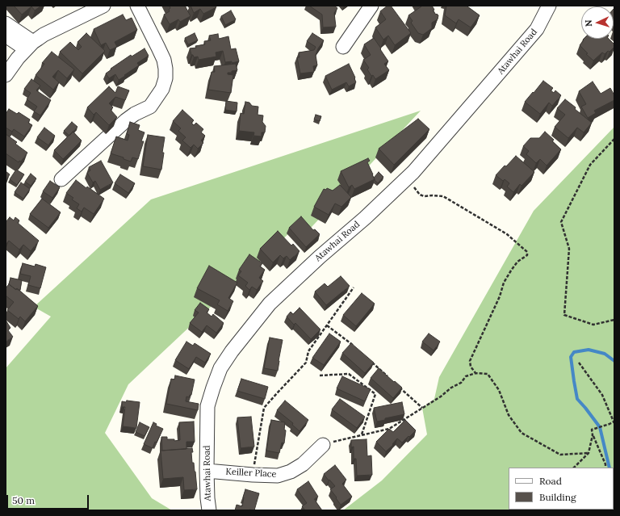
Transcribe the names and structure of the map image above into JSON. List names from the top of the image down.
{
  "streets": {
    "street": ["Atawhai Road", "Keiller Place"]
  },
  "crossings": [
    ["Atawhai Road", "Keiller Place"]
  ],
  "legend": ["Road", "Building"],
  "scale_bar": "50 m",
  "north": "left"
}
